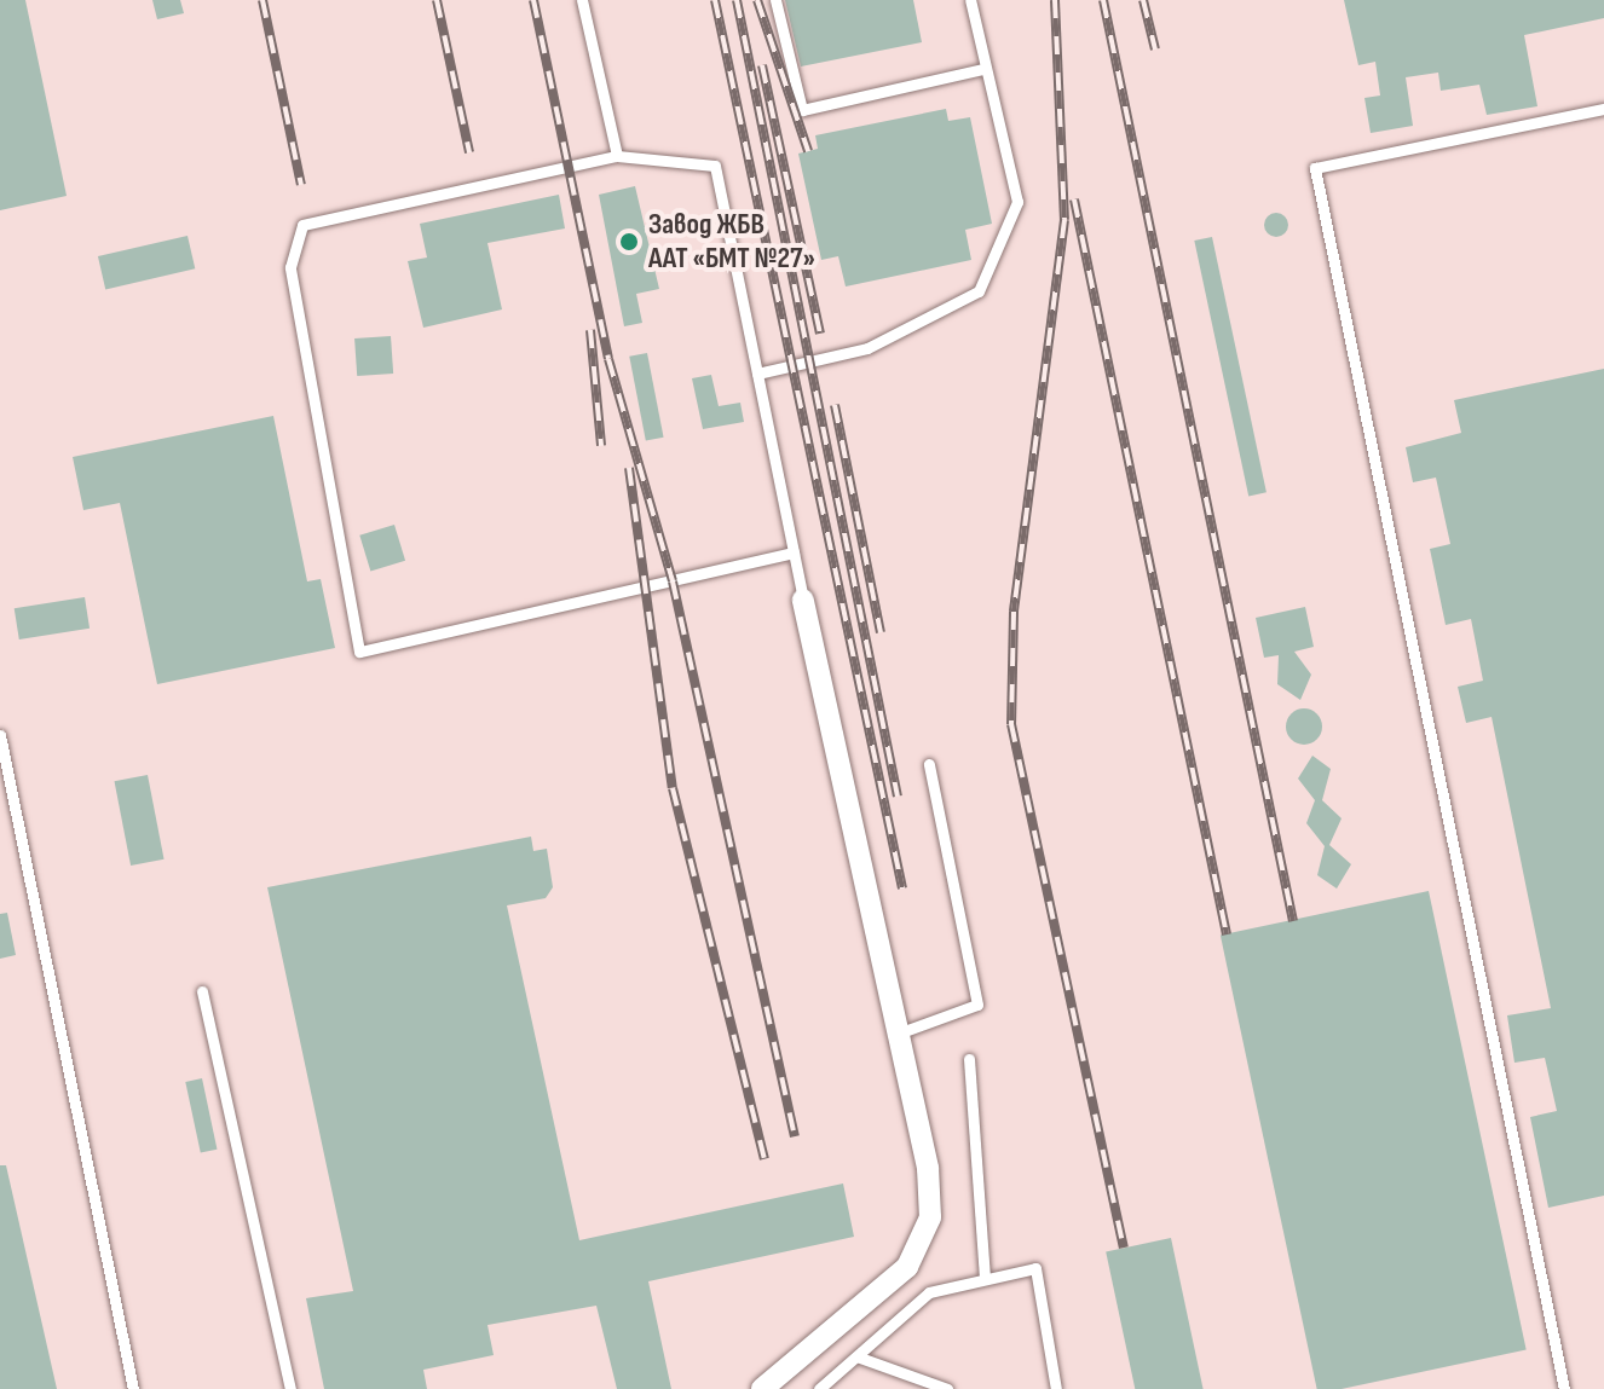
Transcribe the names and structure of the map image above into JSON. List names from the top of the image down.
{
  "places": ["Завод ЖБВ ААТ «БМТ №27»"]
}
